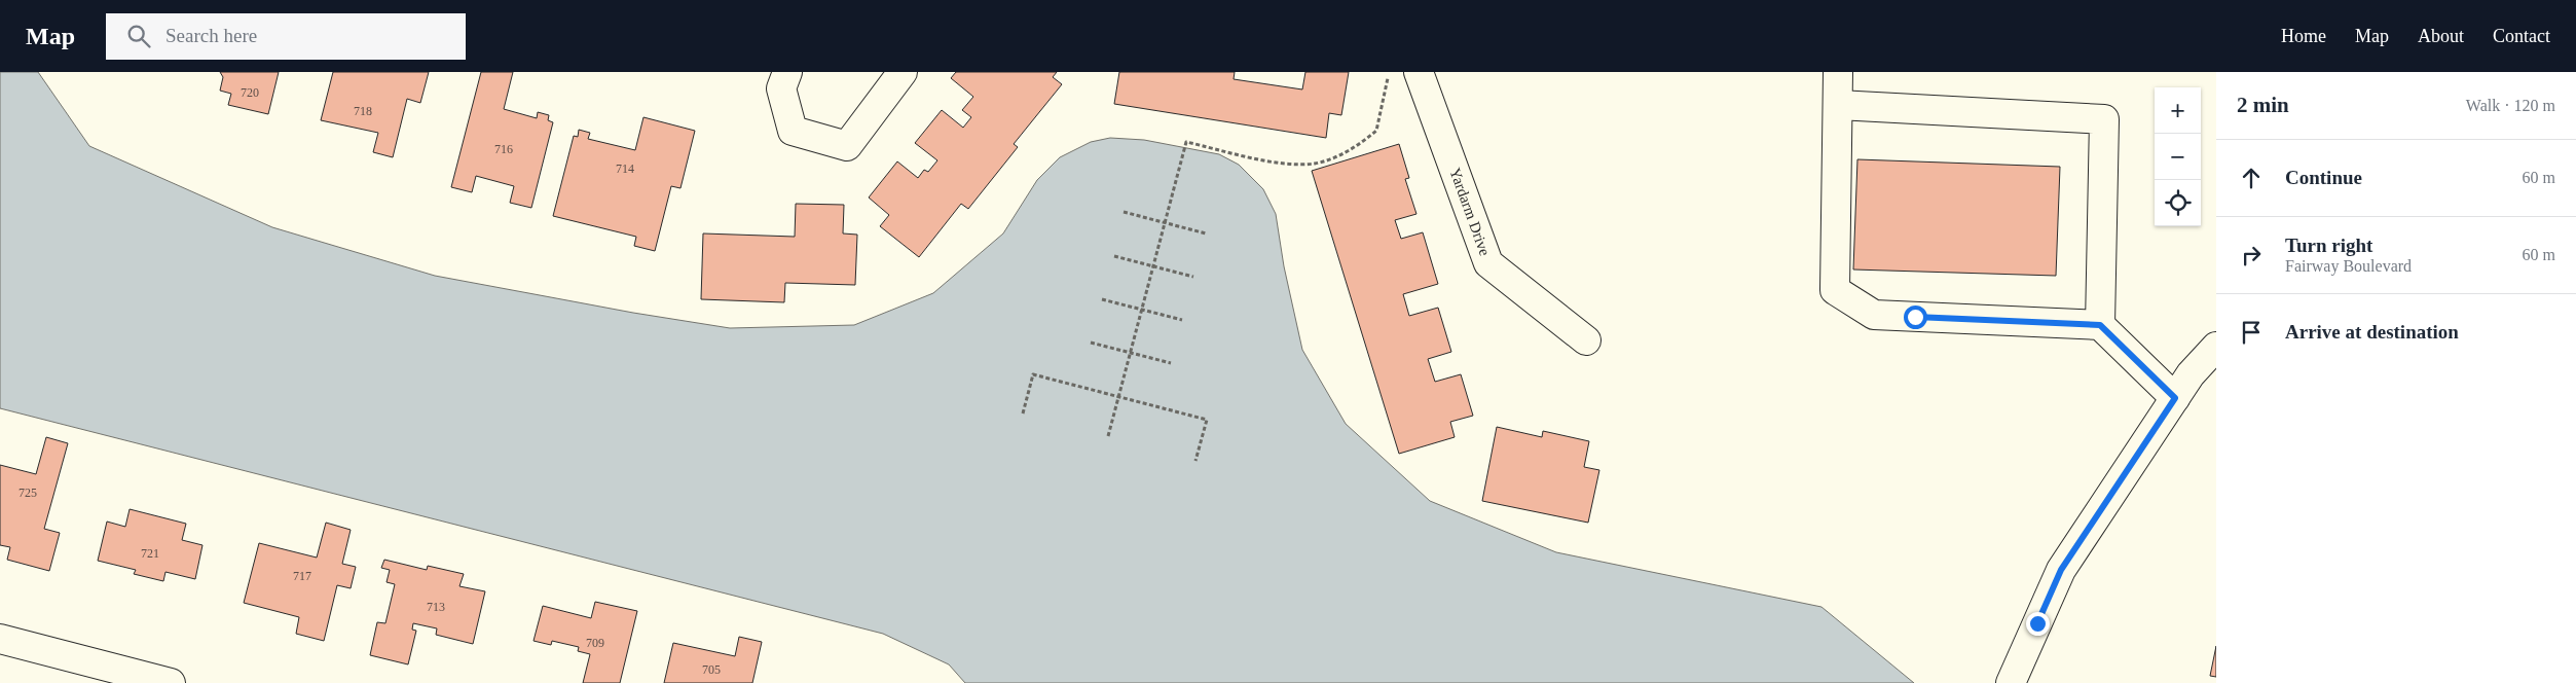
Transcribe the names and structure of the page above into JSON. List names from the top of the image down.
{
  "streets": {
    "street": ["Yardarm Drive"]
  },
  "house_numbers": [
    "720",
    "718",
    "716",
    "714",
    "725",
    "721",
    "717",
    "713",
    "709",
    "705"
  ],
  "page": {
    "header": "Map",
    "search": "Search here",
    "nav": [
      "Home",
      "Map",
      "About",
      "Contact"
    ],
    "heading": ["2 min", "Walk · 120 m"],
    "map_buttons": ["+", "−"],
    "list": [
      ["Continue", "60 m"],
      ["Turn right", "Fairway Boulevard", "60 m"],
      "Arrive at destination"
    ]
  }
}
